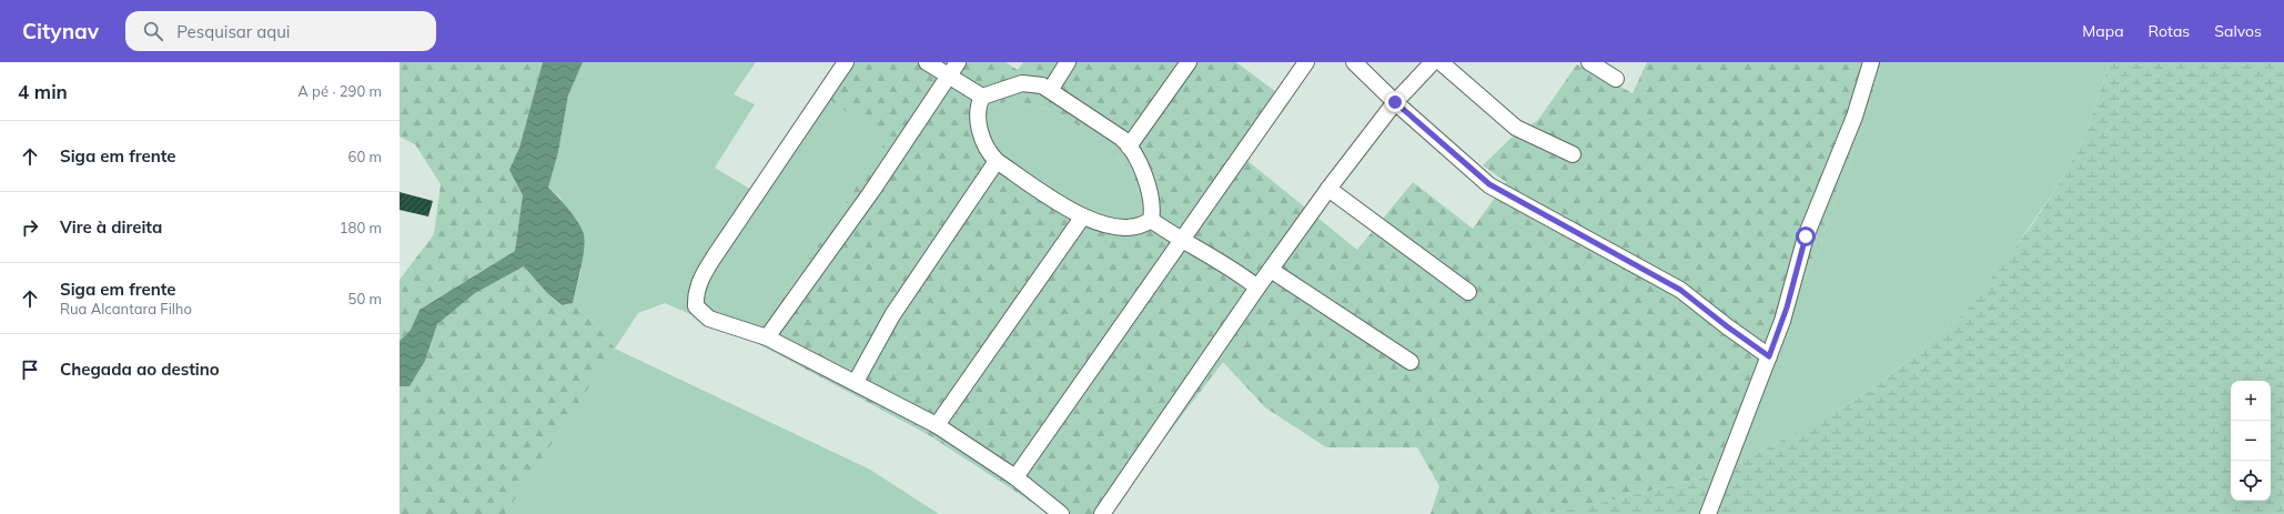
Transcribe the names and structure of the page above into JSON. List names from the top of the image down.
{
  "page": {
    "header": "Citynav",
    "search": "Pesquisar aqui",
    "nav": ["Mapa", "Rotas", "Salvos"],
    "heading": ["4 min", "A pé · 290 m"],
    "list": [
      ["Siga em frente", "60 m"],
      ["Vire à direita", "180 m"],
      ["Siga em frente", "Rua Alcantara Filho", "50 m"],
      "Chegada ao destino"
    ],
    "map_buttons": ["+", "−"]
  }
}
